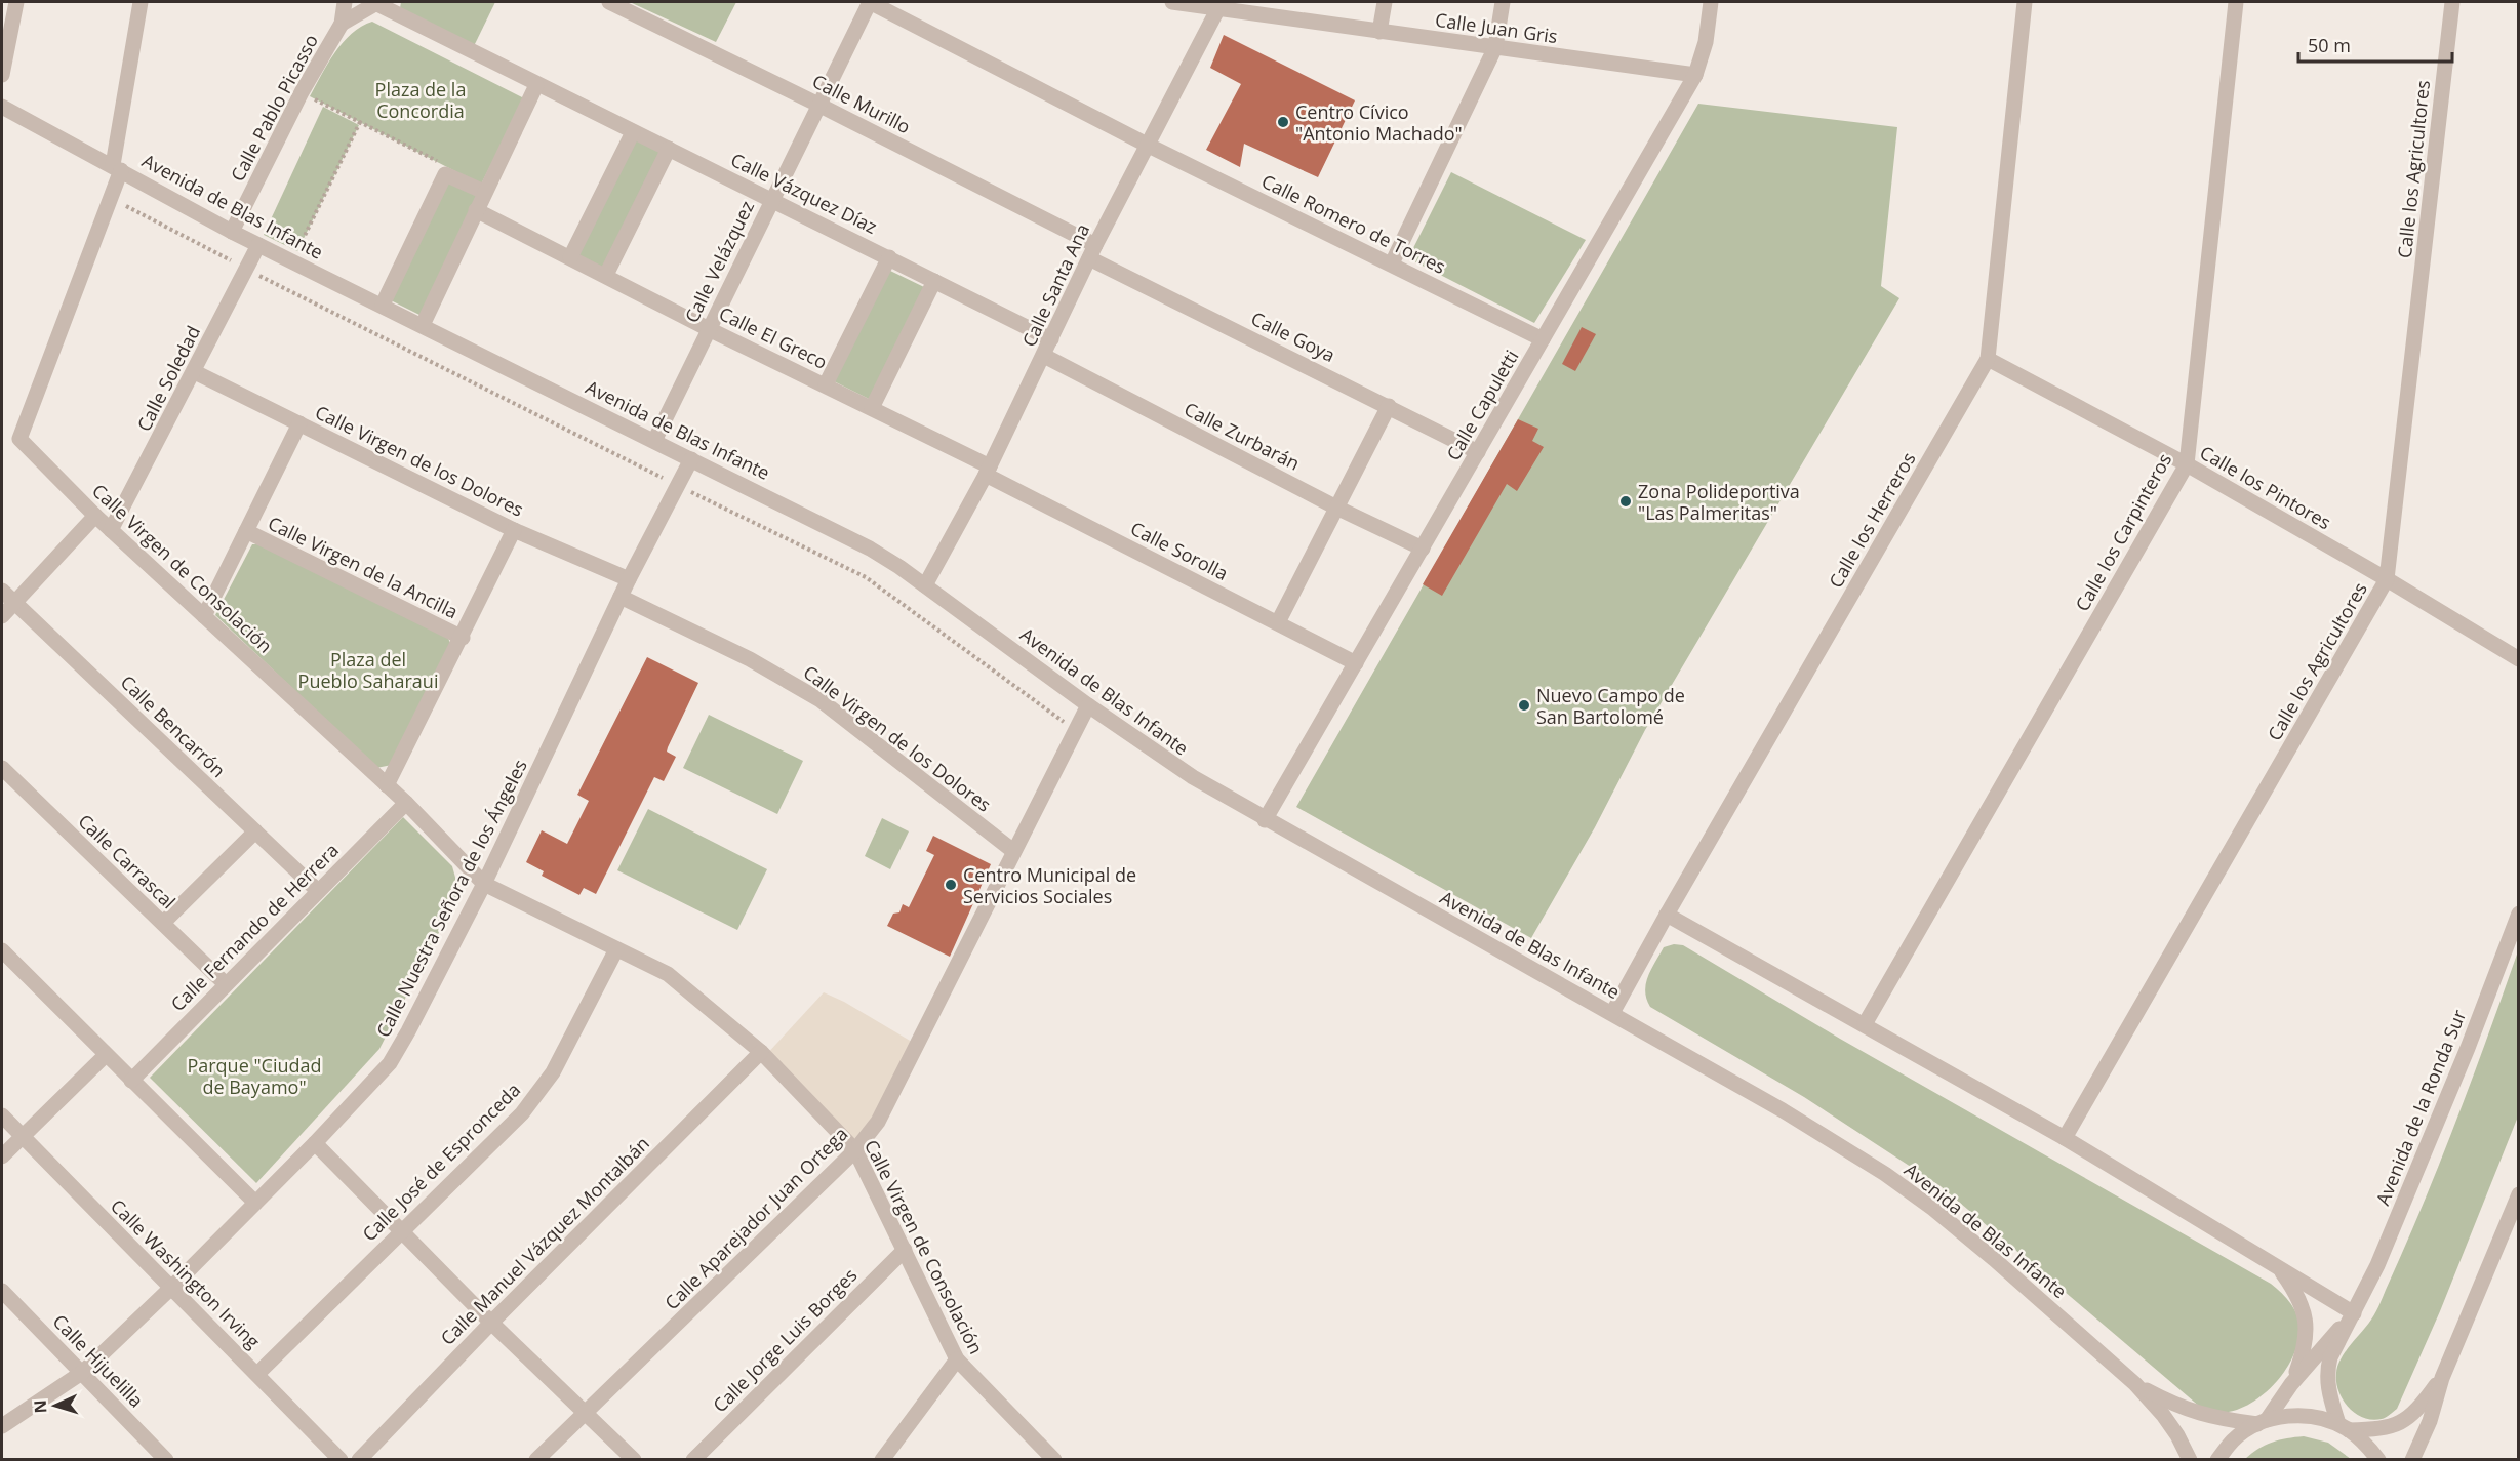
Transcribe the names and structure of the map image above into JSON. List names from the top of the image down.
{
  "streets": {
    "street": [
      "Calle Juan Gris",
      "Calle Murillo",
      "Calle Pablo Picasso",
      "Calle los Agricultores",
      "Calle Vázquez Díaz",
      "Avenida de Blas Infante",
      "Calle Romero de Torres",
      "Calle Velázquez",
      "Calle Santa Ana",
      "Calle Goya",
      "Calle El Greco",
      "Calle Soledad",
      "Calle Capuletti",
      "Calle Zurbarán",
      "Calle Virgen de los Dolores",
      "Calle los Pintores",
      "Calle los Herreros",
      "Calle los Carpinteros",
      "Calle Sorolla",
      "Calle Virgen de la Ancilla",
      "Calle Virgen de Consolación",
      "Calle Bencarrón",
      "Calle Carrascal",
      "Calle Nuestra Señora de los Ángeles",
      "Calle Fernando de Herrera",
      "Avenida de la Ronda Sur",
      "Calle José de Espronceda",
      "Calle Aparejador Juan Ortega",
      "Calle Manuel Vázquez Montalbán",
      "Calle Washington Irving",
      "Calle Jorge Luis Borges",
      "Calle Hijuelilla"
    ]
  },
  "crossings": [
    ["Calle Juan Gris", "Calle Santa Ana"],
    ["Calle Juan Gris", "Calle Capuletti"],
    ["Calle Murillo", "Calle Velázquez"],
    ["Calle Murillo", "Calle Santa Ana"],
    ["Calle Murillo", "Calle Goya"],
    ["Calle Pablo Picasso", "Avenida de Blas Infante"],
    ["Calle los Agricultores", "Calle los Pintores"],
    ["Calle Vázquez Díaz", "Calle Velázquez"],
    ["Calle Vázquez Díaz", "Calle Santa Ana"],
    ["Avenida de Blas Infante", "Calle Velázquez"],
    ["Avenida de Blas Infante", "Calle Santa Ana"],
    ["Avenida de Blas Infante", "Calle Soledad"],
    ["Avenida de Blas Infante", "Calle Capuletti"],
    ["Avenida de Blas Infante", "Calle los Herreros"],
    ["Avenida de Blas Infante", "Calle Virgen de Consolación"],
    ["Avenida de Blas Infante", "Calle Nuestra Señora de los Ángeles"],
    ["Avenida de Blas Infante", "Avenida de la Ronda Sur"],
    ["Avenida de Blas Infante", "Calle Aparejador Juan Ortega"],
    ["Calle Romero de Torres", "Calle Velázquez"],
    ["Calle Romero de Torres", "Calle Santa Ana"],
    ["Calle Romero de Torres", "Calle Capuletti"],
    ["Calle Velázquez", "Calle El Greco"],
    ["Calle Santa Ana", "Calle Goya"],
    ["Calle Santa Ana", "Calle El Greco"],
    ["Calle Santa Ana", "Calle Zurbarán"],
    ["Calle Santa Ana", "Calle Sorolla"],
    ["Calle Goya", "Calle Capuletti"],
    ["Calle El Greco", "Calle Sorolla"],
    ["Calle Soledad", "Calle Virgen de los Dolores"],
    ["Calle Soledad", "Calle Virgen de Consolación"],
    ["Calle Capuletti", "Calle Zurbarán"],
    ["Calle Capuletti", "Calle Sorolla"],
    ["Calle Virgen de los Dolores", "Calle Nuestra Señora de los Ángeles"],
    ["Calle Virgen de los Dolores", "Calle Aparejador Juan Ortega"],
    ["Calle los Pintores", "Calle los Herreros"],
    ["Calle los Pintores", "Calle los Carpinteros"],
    ["Calle Virgen de Consolación", "Calle Nuestra Señora de los Ángeles"],
    ["Calle Virgen de Consolación", "Calle Fernando de Herrera"],
    ["Calle Virgen de Consolación", "Calle José de Espronceda"],
    ["Calle Virgen de Consolación", "Calle Aparejador Juan Ortega"],
    ["Calle Virgen de Consolación", "Calle Manuel Vázquez Montalbán"],
    ["Calle Virgen de Consolación", "Calle Jorge Luis Borges"],
    ["Calle Bencarrón", "Calle Fernando de Herrera"],
    ["Calle Carrascal", "Calle Fernando de Herrera"],
    ["Calle Nuestra Señora de los Ángeles", "Calle Washington Irving"],
    ["Calle Nuestra Señora de los Ángeles", "Calle Hijuelilla"],
    ["Calle José de Espronceda", "Calle Washington Irving"]
  ],
  "parks": ["Plaza de la Concordia", "Plaza del Pueblo Saharaui", "Parque \"Ciudad de Bayamo\""],
  "places": [
    "Centro Cívico \"Antonio Machado\"",
    "Zona Polideportiva \"Las Palmeritas\"",
    "Nuevo Campo de San Bartolomé",
    "Centro Municipal de Servicios Sociales"
  ],
  "scale_bar": "50 m",
  "north": "left"
}
